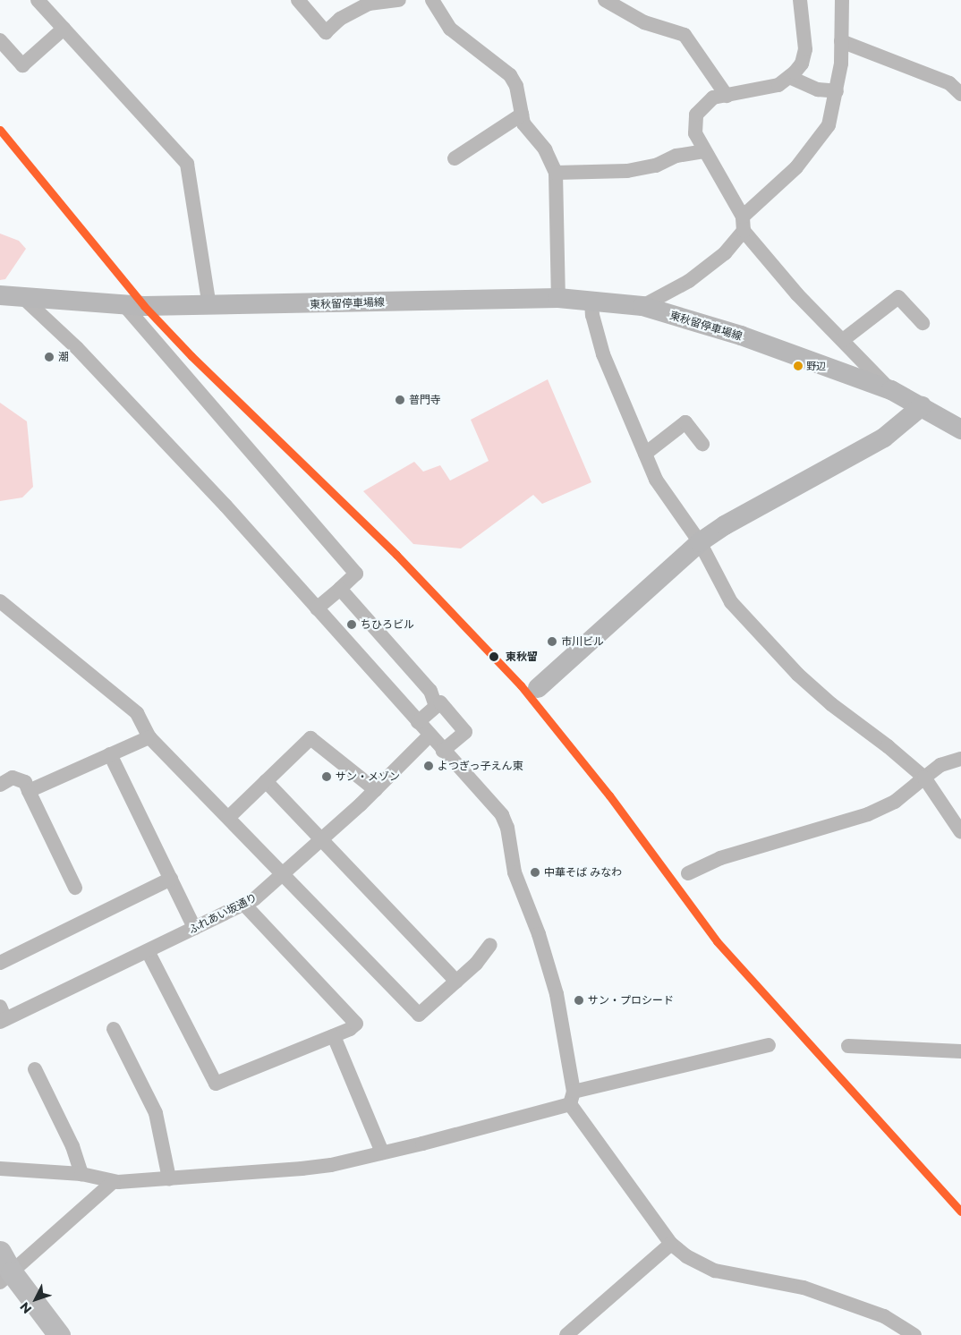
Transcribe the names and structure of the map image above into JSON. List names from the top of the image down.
{
  "streets": {
    "main road": ["東秋留停車場線"],
    "street": ["ふれあい坂通り"]
  },
  "places": [
    "潮",
    "野辺",
    "普門寺",
    "ちひろビル",
    "市川ビル",
    "東秋留",
    "よつぎっ⼦えん東",
    "サン・メゾン",
    "中華そば みなわ",
    "サン・プロシード"
  ],
  "north": "bottom left"
}
